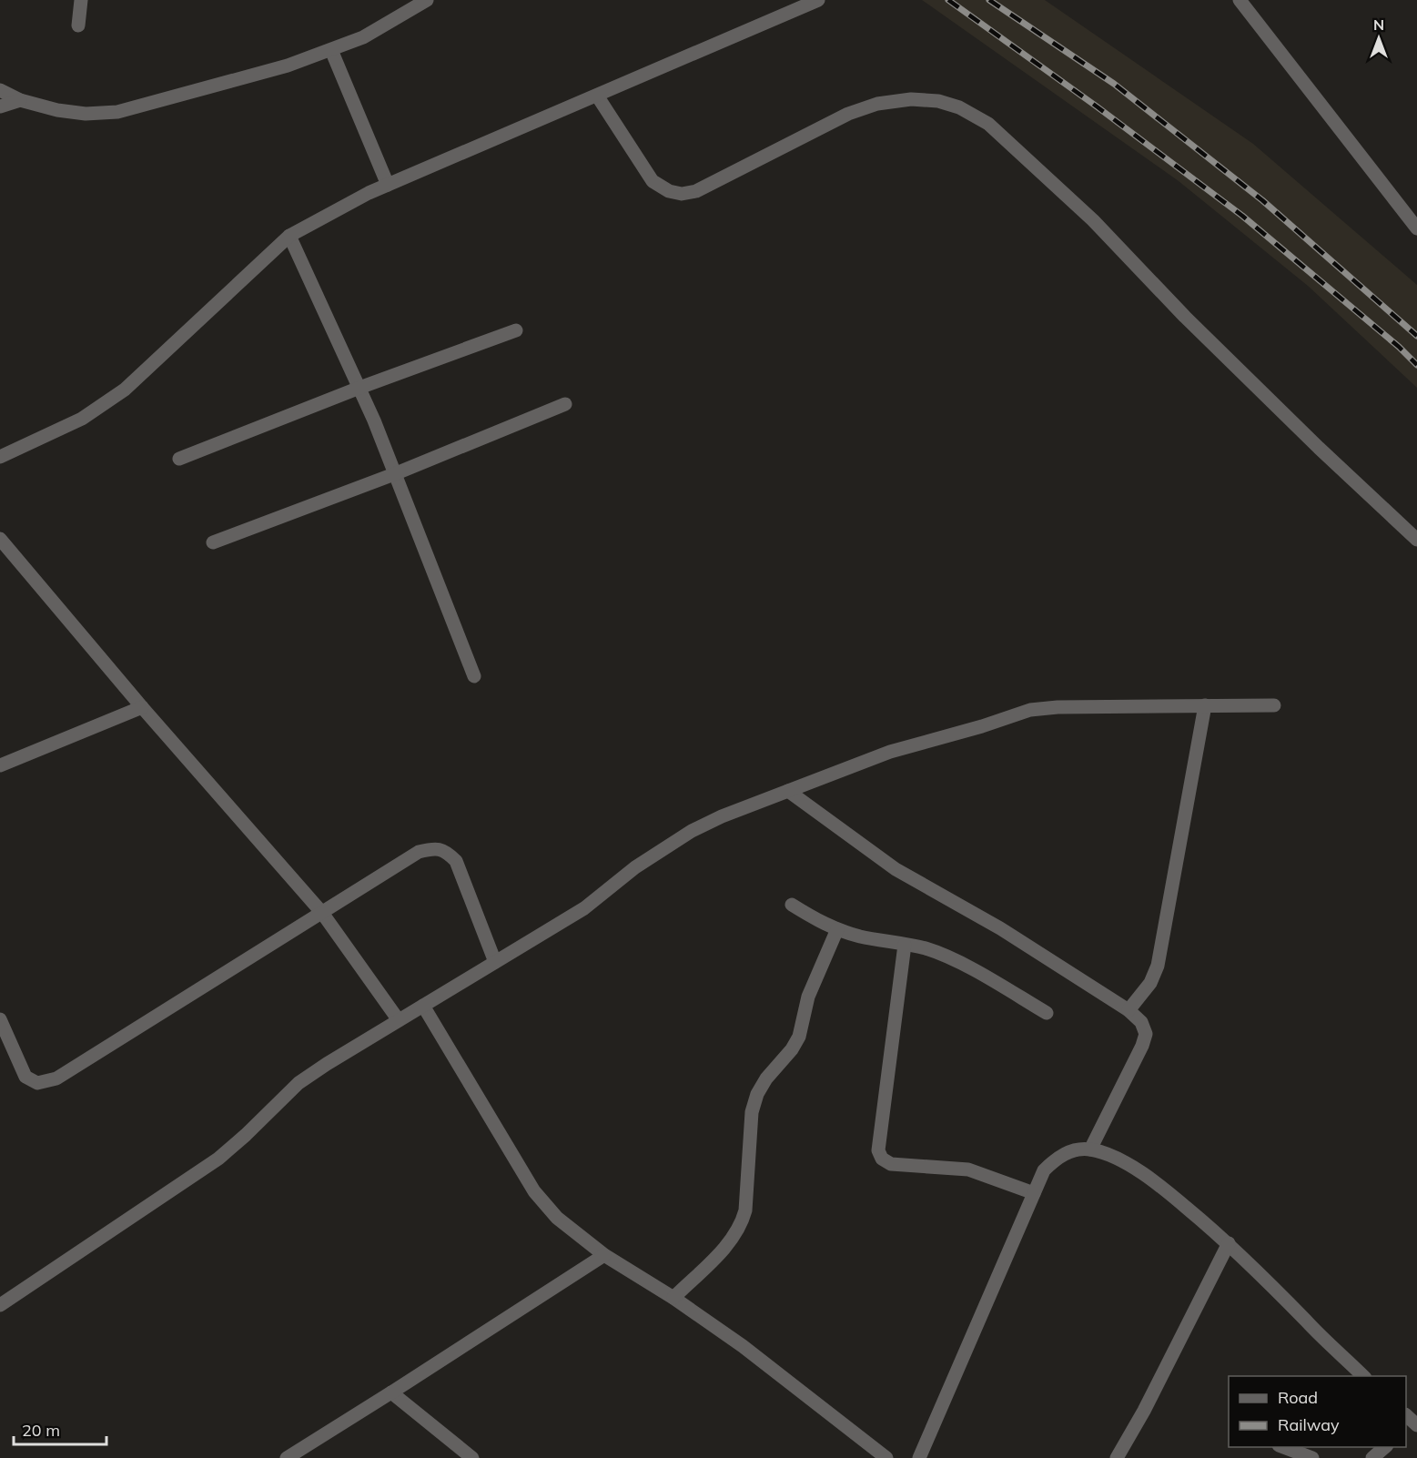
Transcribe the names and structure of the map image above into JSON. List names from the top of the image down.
{
  "legend": ["Road", "Railway"],
  "scale_bar": "20 m",
  "north": "top"
}
